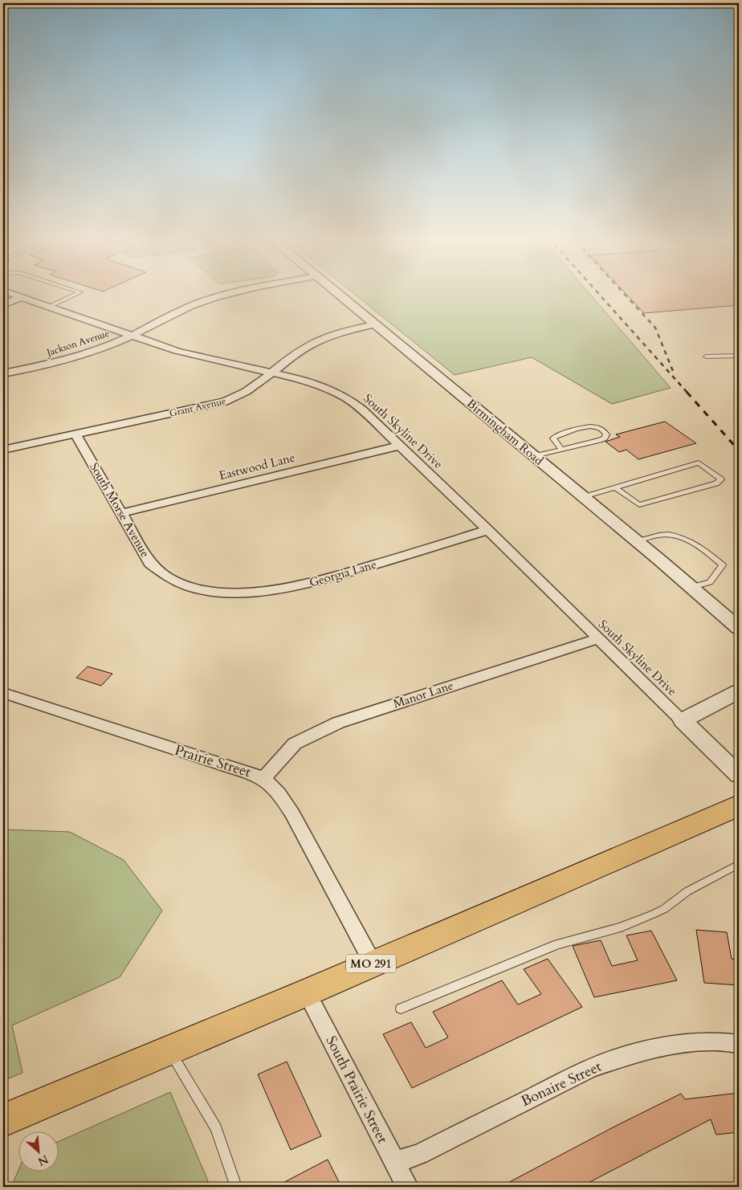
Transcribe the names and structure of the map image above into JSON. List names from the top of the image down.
{
  "streets": {
    "highway": ["MO 291"],
    "street": [
      "Jackson Avenue",
      "Grant Avenue",
      "South Skyline Drive",
      "Birmingham Road",
      "Eastwood Lane",
      "South Morse Avenue",
      "Georgia Lane",
      "Manor Lane",
      "Prairie Street",
      "Bonaire Street",
      "South Prairie Street"
    ]
  },
  "crossings": [
    ["Jackson Avenue", "South Skyline Drive"],
    ["Grant Avenue", "South Skyline Drive"],
    ["Grant Avenue", "Birmingham Road"],
    ["Grant Avenue", "South Morse Avenue"],
    ["South Skyline Drive", "Eastwood Lane"],
    ["South Skyline Drive", "Georgia Lane"],
    ["South Skyline Drive", "Manor Lane"],
    ["Eastwood Lane", "South Morse Avenue"],
    ["South Morse Avenue", "Georgia Lane"],
    ["Manor Lane", "Prairie Street"],
    ["Prairie Street", "MO 291"],
    ["MO 291", "South Prairie Street"],
    ["Bonaire Street", "South Prairie Street"]
  ],
  "north": "bottom right"
}
